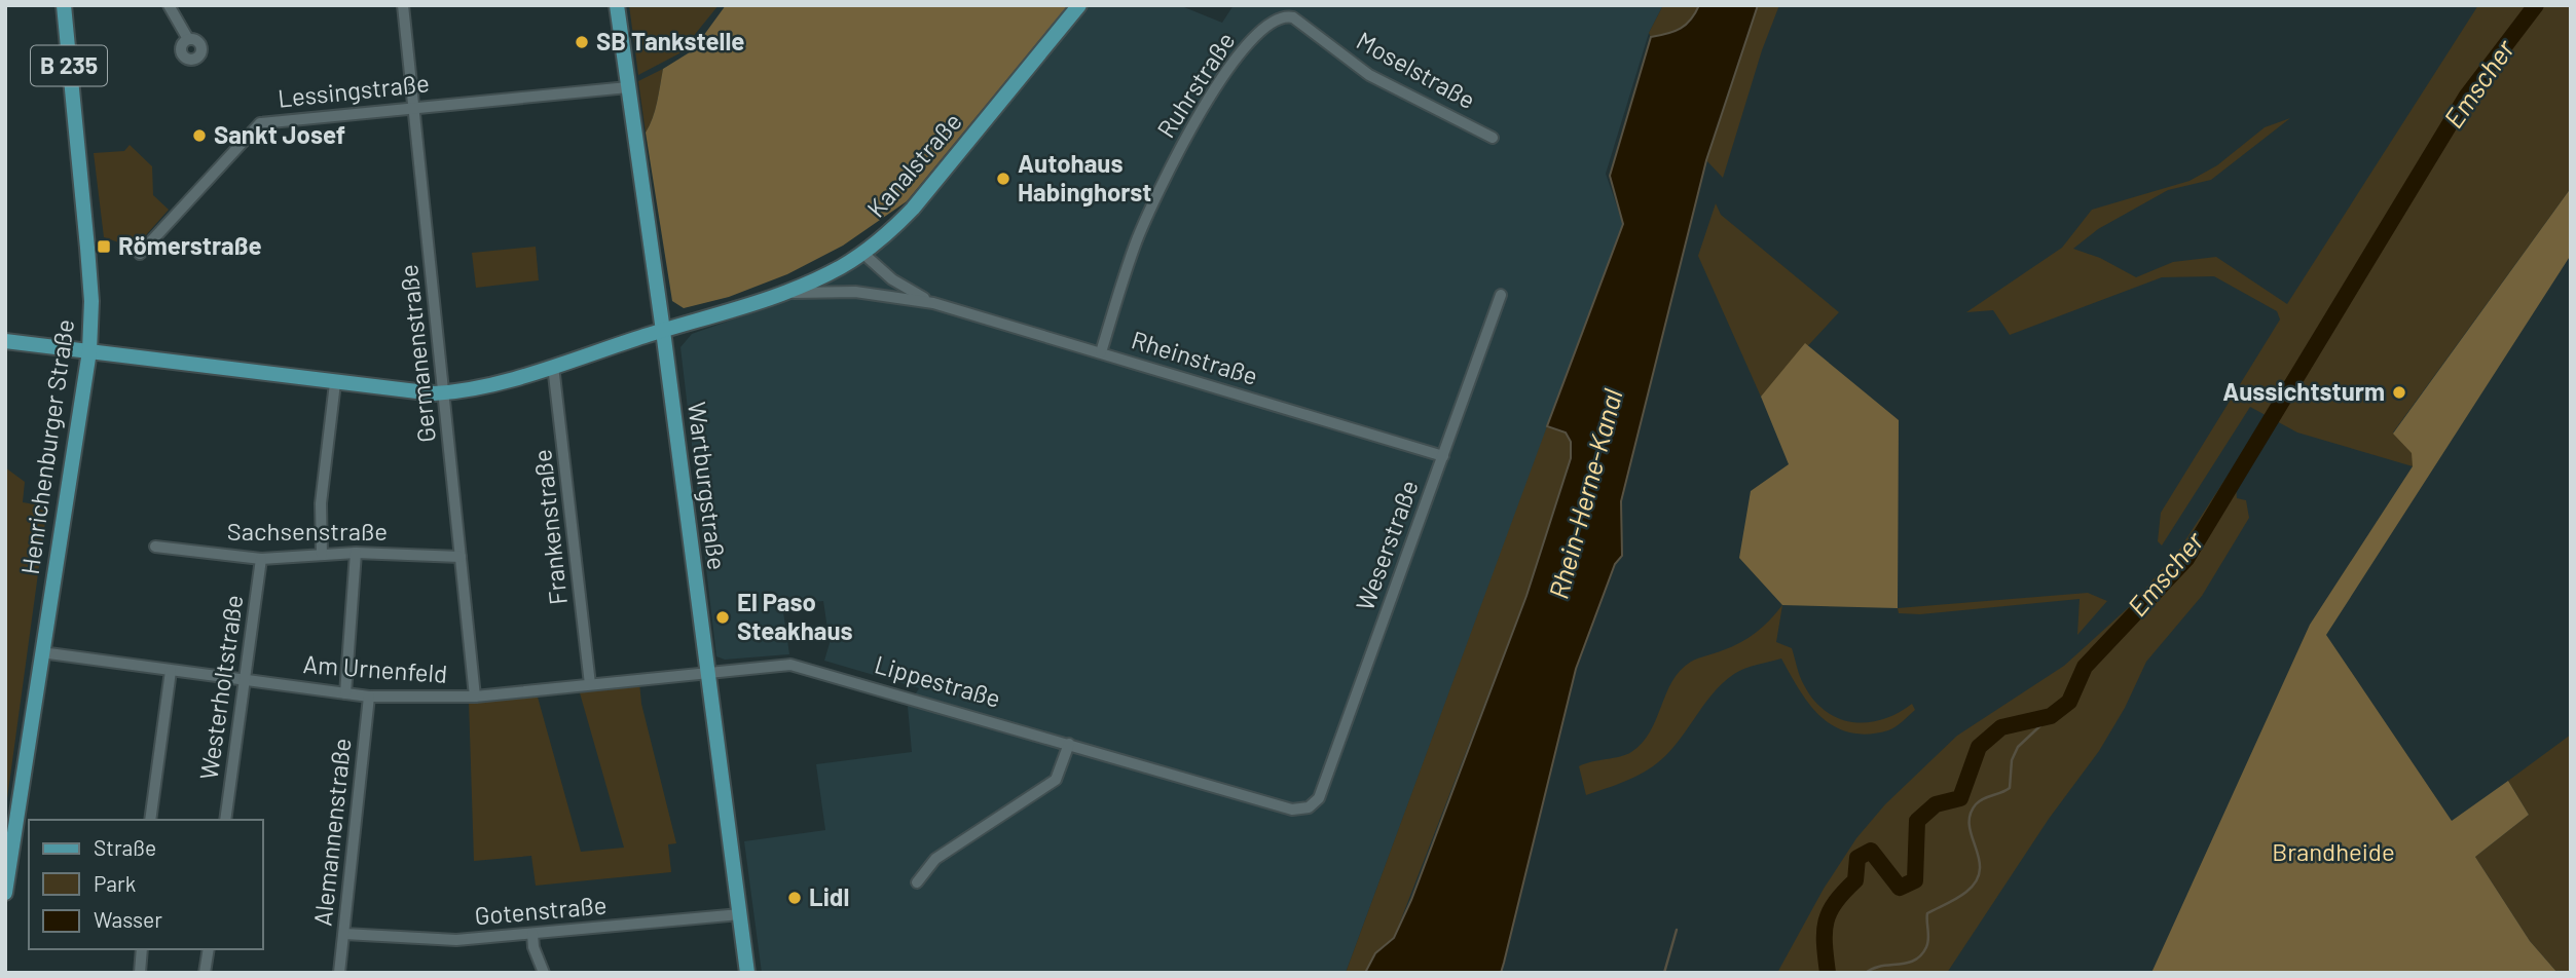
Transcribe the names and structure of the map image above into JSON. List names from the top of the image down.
{
  "streets": {
    "main road": [
      "B 235",
      "Kanalstraße",
      "Henrichenburger Straße",
      "Wartburgstraße"
    ],
    "street": [
      "Moselstraße",
      "Ruhrstraße",
      "Lessingstraße",
      "Germanenstraße",
      "Rheinstraße",
      "Frankenstraße",
      "Sachsenstraße",
      "Weserstraße",
      "Am Urnenfeld",
      "Lippestraße",
      "Westerholtstraße",
      "Alemannenstraße",
      "Gotenstraße"
    ]
  },
  "crossings": [
    ["Moselstraße", "Ruhrstraße"],
    ["Ruhrstraße", "Rheinstraße"],
    ["Lessingstraße", "Germanenstraße"],
    ["Lessingstraße", "Wartburgstraße"],
    ["Kanalstraße", "Rheinstraße"],
    ["Kanalstraße", "Wartburgstraße"],
    ["Germanenstraße", "Sachsenstraße"],
    ["Germanenstraße", "Am Urnenfeld"],
    ["Rheinstraße", "Weserstraße"],
    ["Henrichenburger Straße", "Am Urnenfeld"],
    ["Wartburgstraße", "Am Urnenfeld"],
    ["Wartburgstraße", "Lippestraße"],
    ["Wartburgstraße", "Gotenstraße"],
    ["Frankenstraße", "Am Urnenfeld"],
    ["Sachsenstraße", "Westerholtstraße"],
    ["Weserstraße", "Lippestraße"],
    ["Am Urnenfeld", "Lippestraße"],
    ["Am Urnenfeld", "Westerholtstraße"],
    ["Am Urnenfeld", "Alemannenstraße"],
    ["Alemannenstraße", "Gotenstraße"]
  ],
  "water": ["Emscher", "Rhein-Herne-Kanal"],
  "parks": ["Brandheide"],
  "places": {
    "other": [
      "SB Tankstelle",
      "Sankt Josef",
      "Autohaus Habinghorst",
      "Aussichtsturm",
      "El Paso Steakhaus",
      "Lidl"
    ],
    "transit": ["Römerstraße"]
  },
  "legend": ["Straße", "Park", "Wasser"]
}
